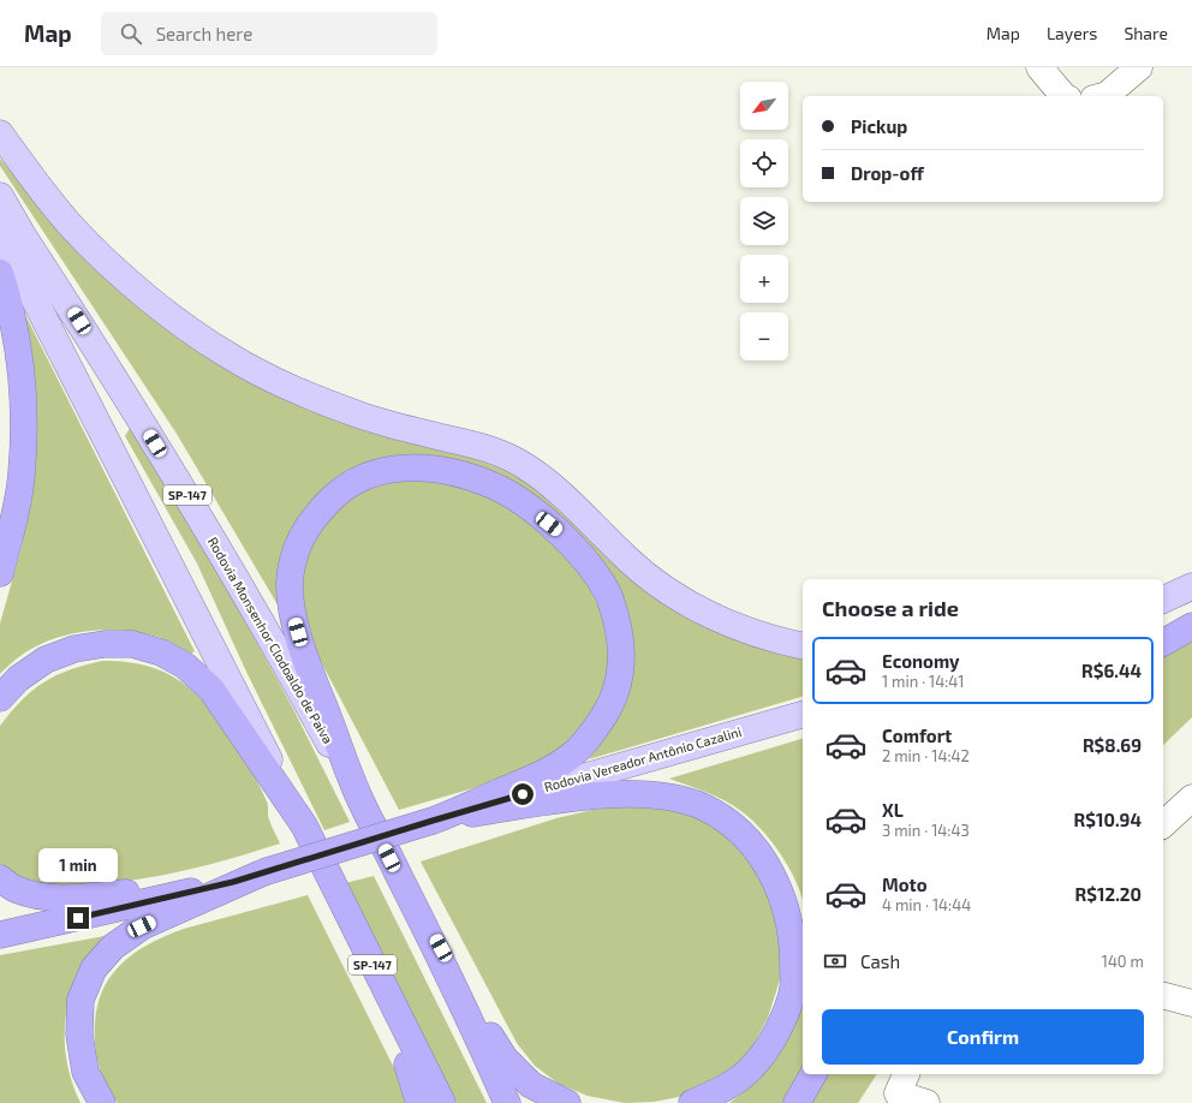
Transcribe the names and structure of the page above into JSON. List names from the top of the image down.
{
  "streets": {
    "highway": ["SP-147", "Rodovia Monsenhor Clodoaldo de Paiva", "Rodovia Vereador Antônio Cazalini"]
  },
  "north": "bottom left",
  "page": {
    "header": "Map",
    "search": "Search here",
    "nav": ["Map", "Layers", "Share"],
    "map_buttons": ["+", "−"],
    "banner": ["Pickup", "Drop-off"],
    "heading": "Choose a ride",
    "list": [
      {
        "name": "Economy",
        "note": "1 min · 14:41",
        "value": "R$6.44"
      },
      {
        "name": "Comfort",
        "note": "2 min · 14:42",
        "value": "R$8.69"
      },
      {
        "name": "XL",
        "note": "3 min · 14:43",
        "value": "R$10.94"
      },
      {
        "name": "Moto",
        "note": "4 min · 14:44",
        "value": "R$12.20"
      }
    ],
    "bubble": "1 min",
    "pay": ["Cash", "140 m"],
    "buttons": "Confirm"
  }
}
